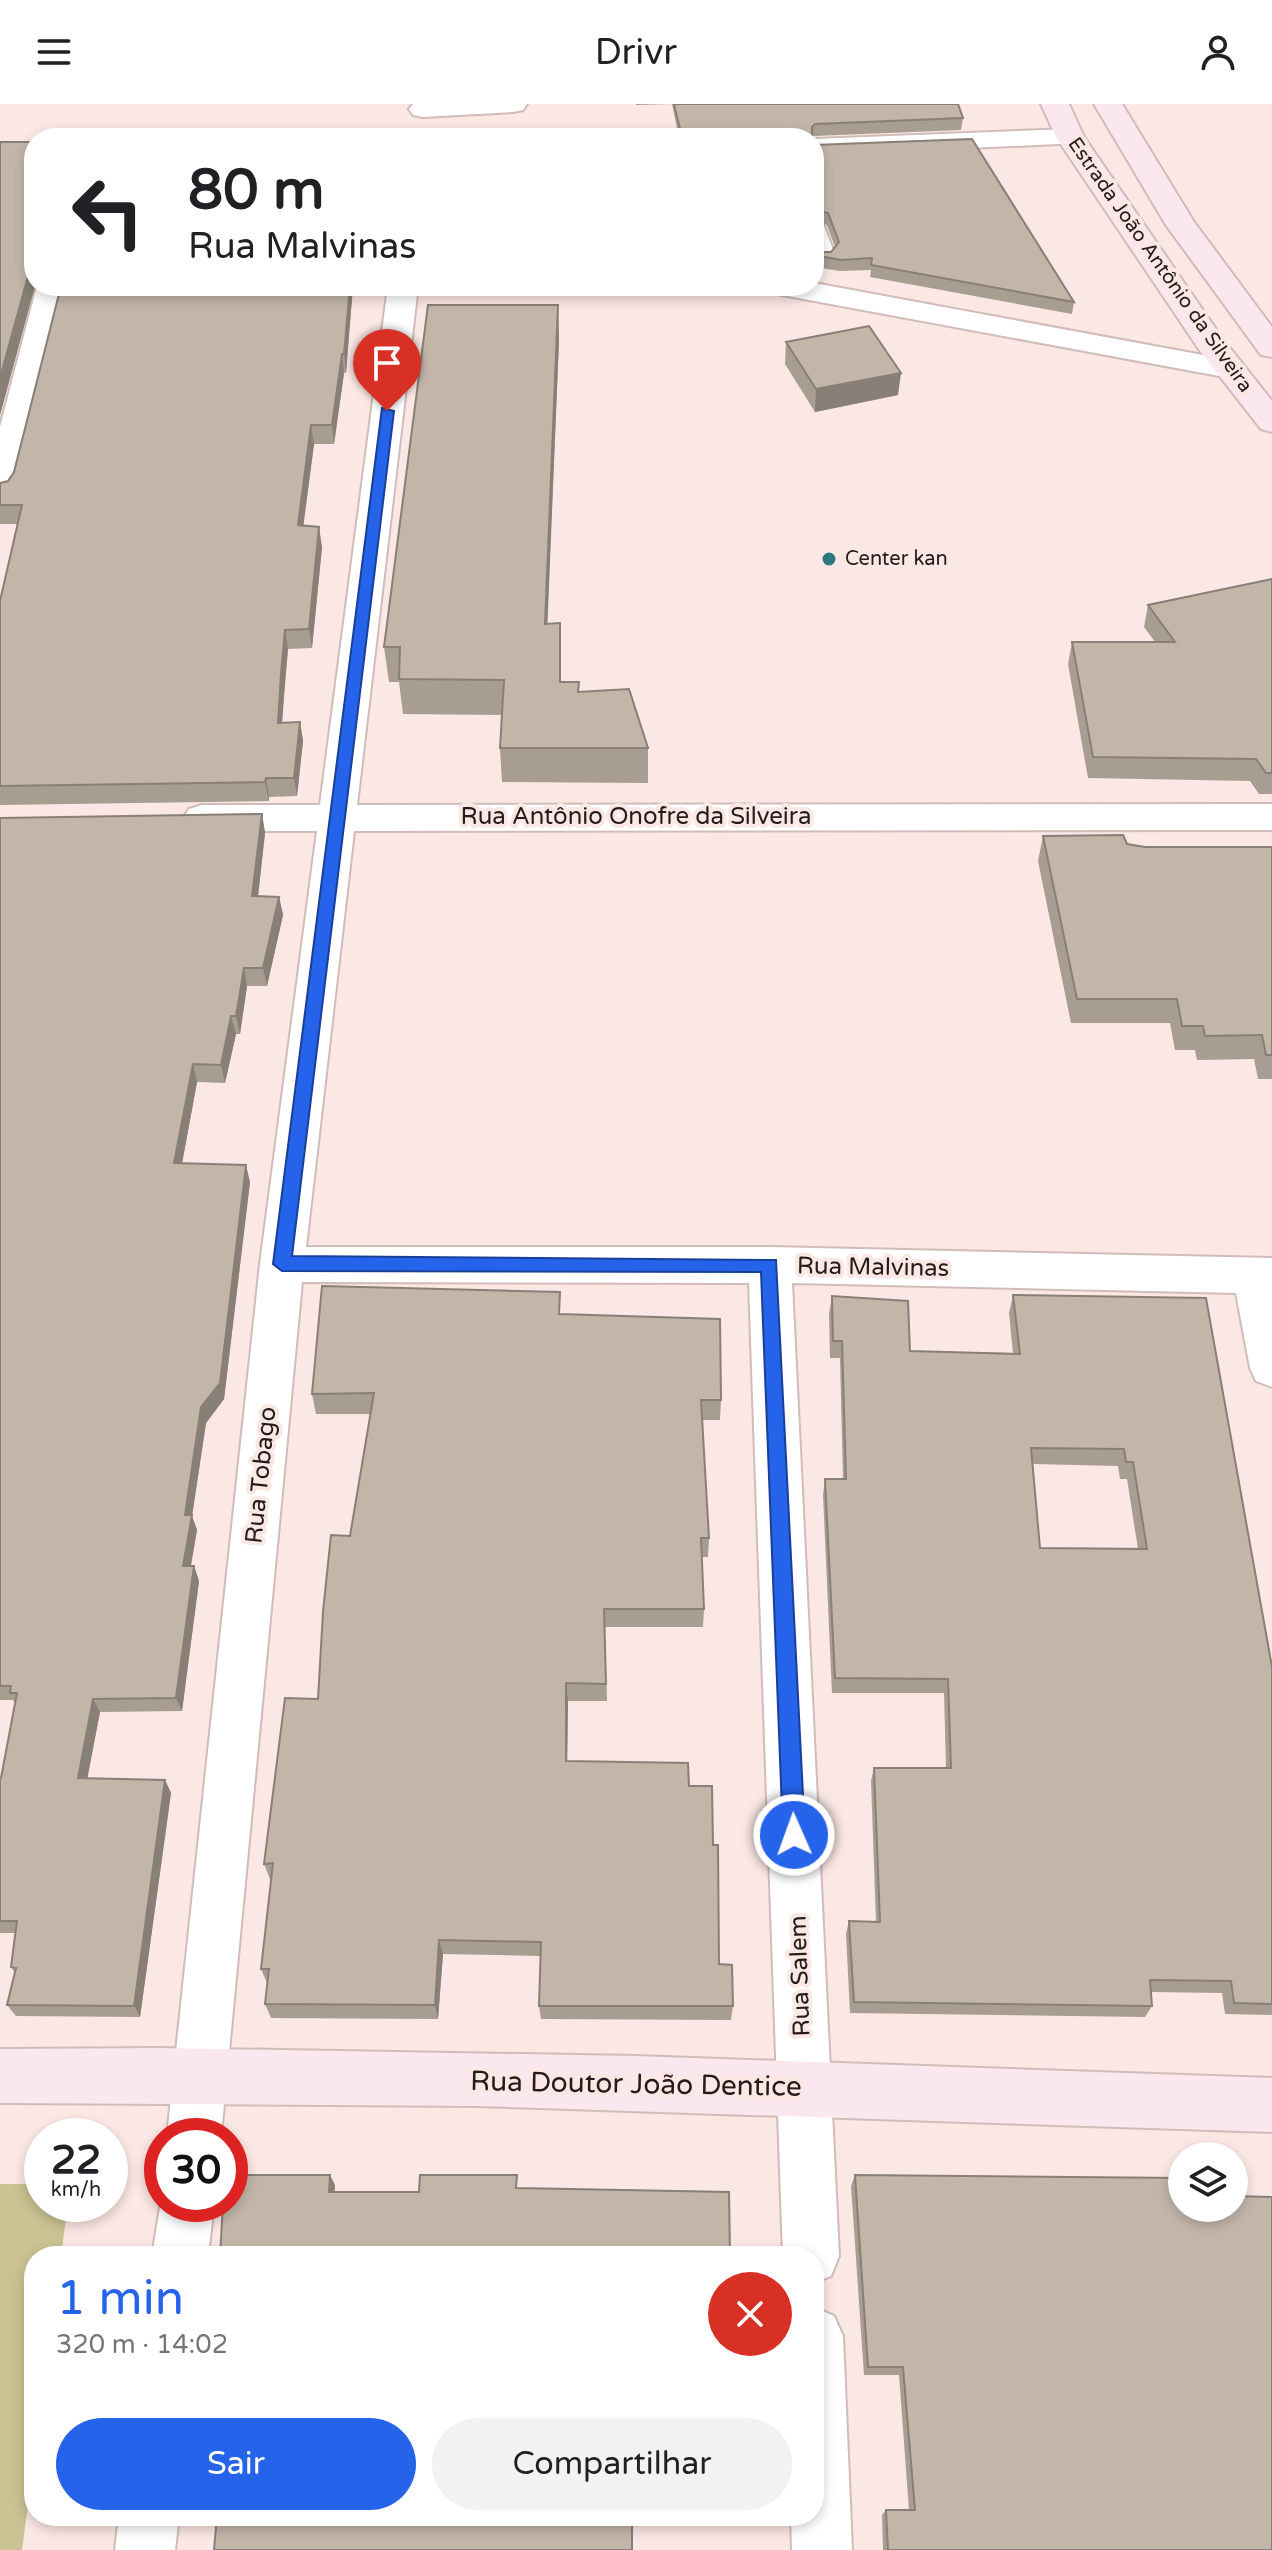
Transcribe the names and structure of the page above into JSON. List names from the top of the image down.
{
  "streets": {
    "main road": ["Estrada João Antônio da Silveira", "Rua Doutor João Dentice"],
    "street": [
      "Rua Antônio Onofre da Silveira",
      "Rua Malvinas",
      "Rua Tobago",
      "Rua Salem"
    ]
  },
  "crossings": [
    ["Rua Antônio Onofre da Silveira", "Rua Tobago"],
    ["Rua Malvinas", "Rua Tobago"],
    ["Rua Malvinas", "Rua Salem"],
    ["Rua Tobago", "Rua Doutor João Dentice"],
    ["Rua Salem", "Rua Doutor João Dentice"]
  ],
  "places": ["Center kan"],
  "page": {
    "header": "Drivr",
    "turn": ["80 m", "Rua Malvinas"],
    "speed": "22 km/h",
    "limit": "30",
    "heading": ["1 min", "320 m · 14:02"],
    "buttons": ["Sair", "Compartilhar"]
  }
}
